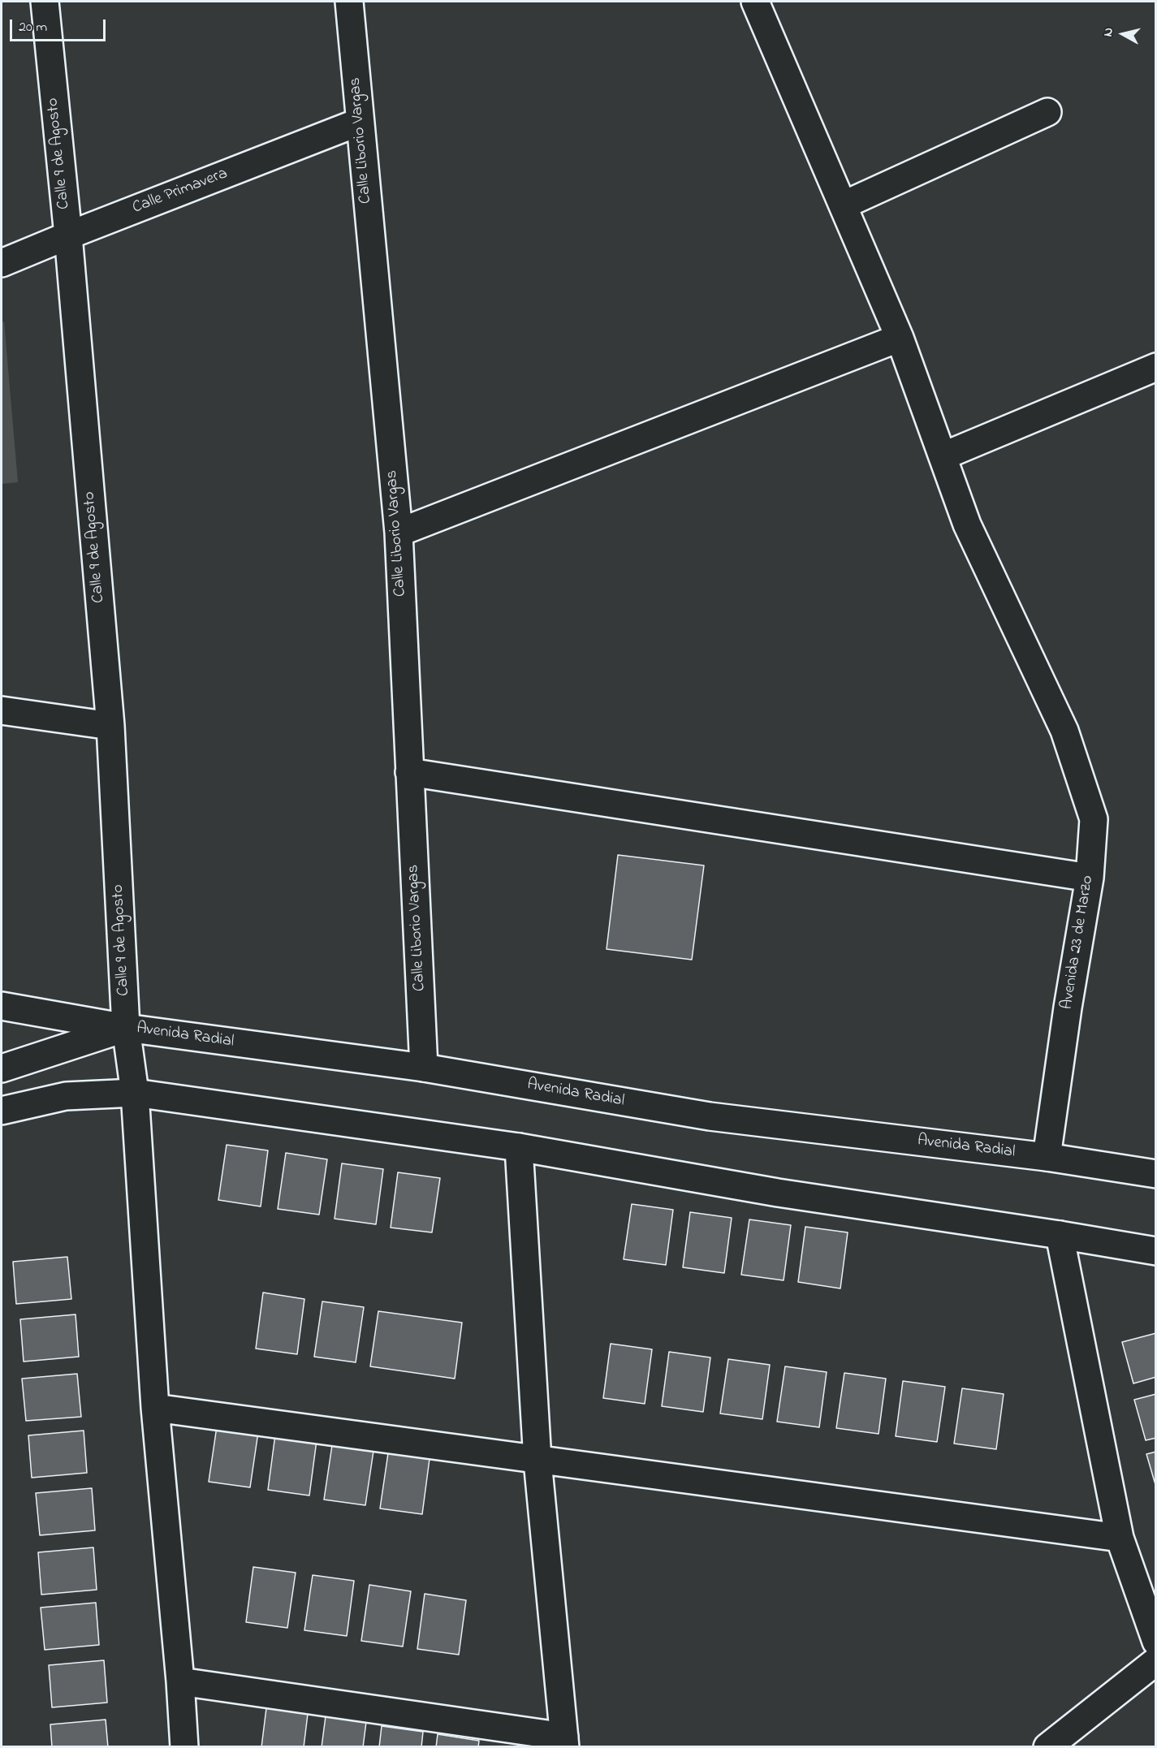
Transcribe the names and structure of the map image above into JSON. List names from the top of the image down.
{
  "streets": {
    "street": [
      "Calle Liborio Vargas",
      "Calle 9 de Agosto",
      "Calle Primavera",
      "Avenida 23 de Marzo",
      "Avenida Radial"
    ]
  },
  "crossings": [
    ["Calle Liborio Vargas", "Calle Primavera"],
    ["Calle Liborio Vargas", "Avenida Radial"],
    ["Calle 9 de Agosto", "Calle Primavera"],
    ["Calle 9 de Agosto", "Avenida Radial"],
    ["Avenida 23 de Marzo", "Avenida Radial"]
  ],
  "scale_bar": "20 m",
  "north": "left"
}
